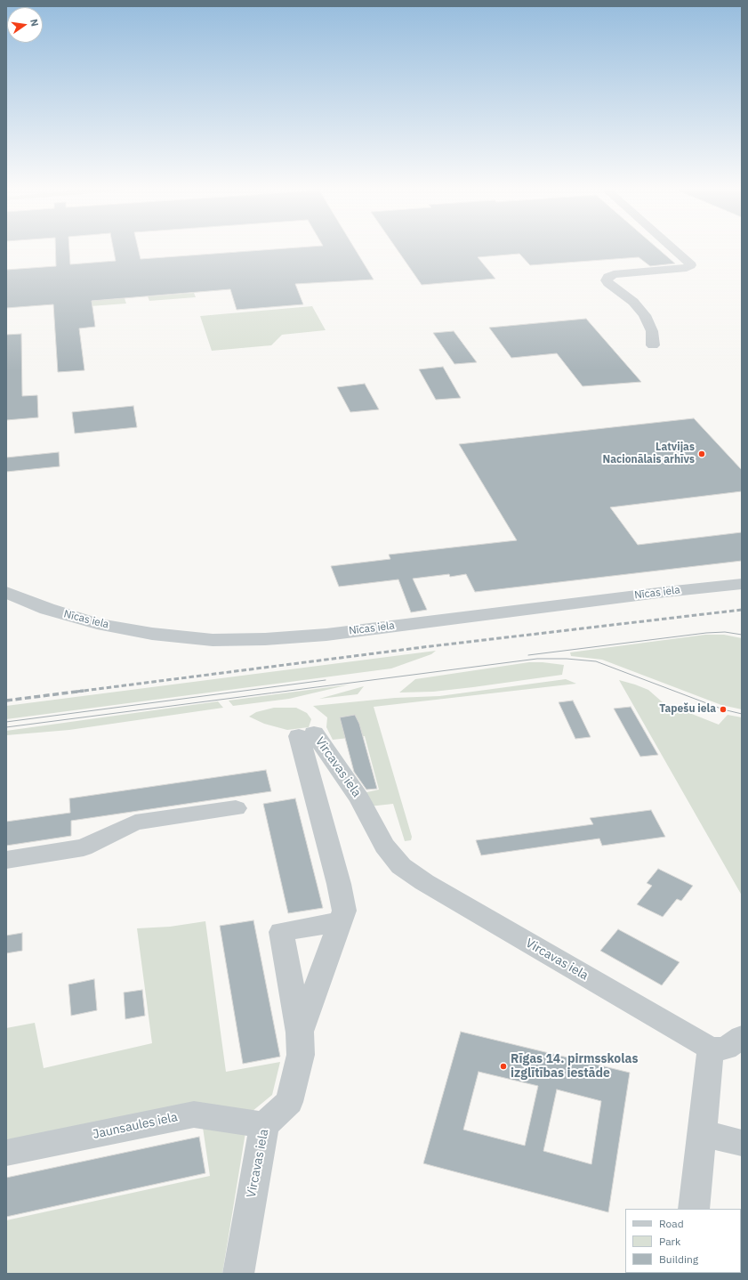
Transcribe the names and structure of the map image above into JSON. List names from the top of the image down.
{
  "streets": {
    "street": ["Nīcas iela", "Vircavas iela", "Jaunsaules iela"]
  },
  "crossings": [
    ["Vircavas iela", "Jaunsaules iela"]
  ],
  "places": ["Latvijas Nacionālais arhīvs", "Tapešu iela", "Rīgas 14. pirmsskolas izglītības iestāde"],
  "legend": ["Road", "Park", "Building"],
  "north": "right"
}
